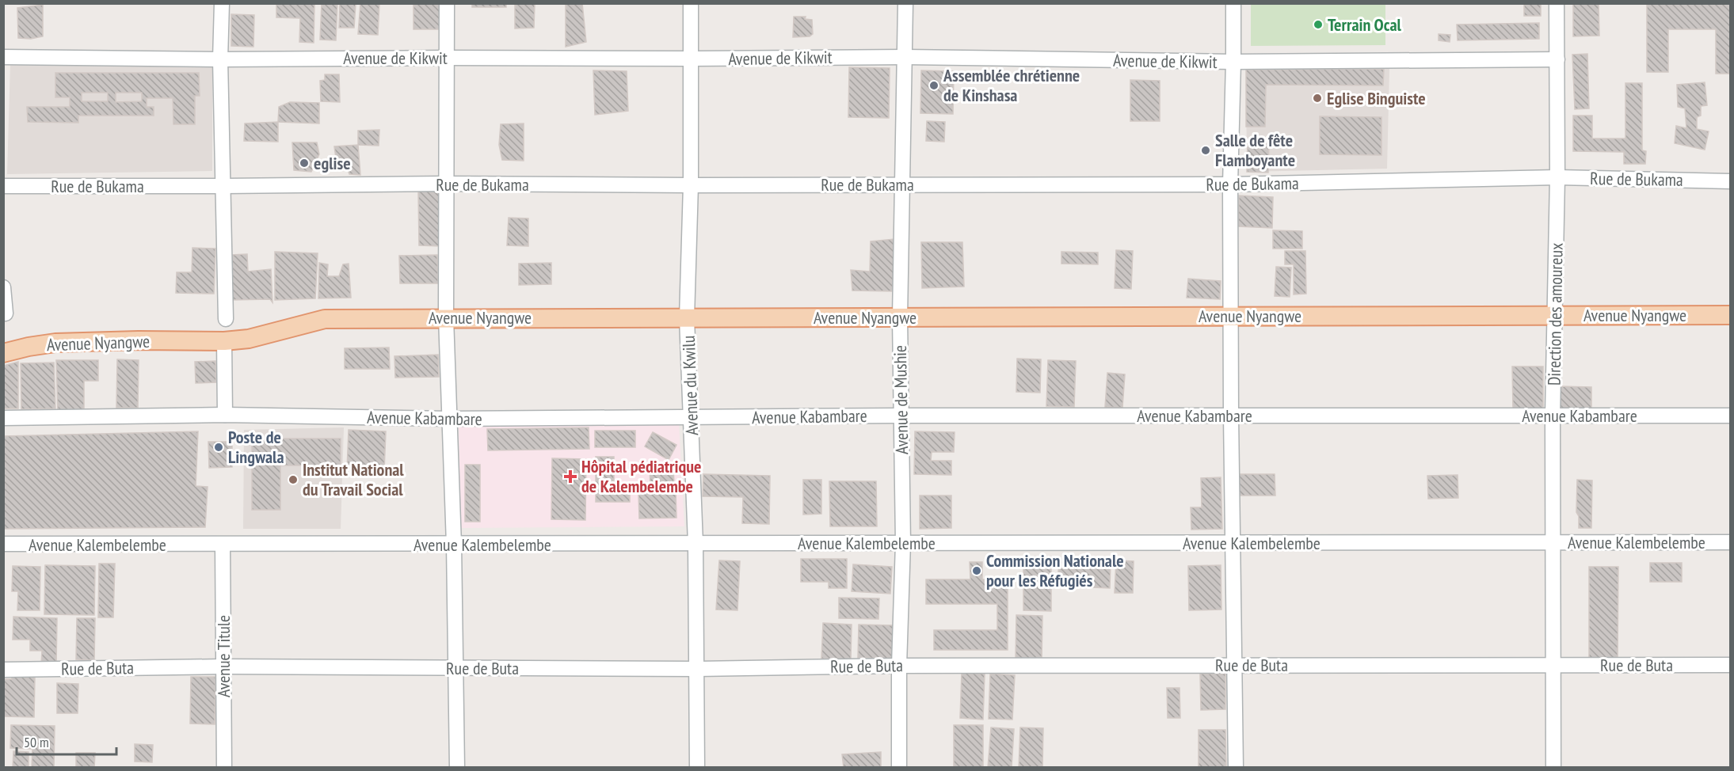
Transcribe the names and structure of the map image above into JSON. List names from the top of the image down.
{
  "streets": {
    "main road": ["Avenue Nyangwe"],
    "street": [
      "Avenue de Kikwit",
      "Rue de Bukama",
      "Direction des amoureux",
      "Avenue du Kwilu",
      "Avenue de Mushie",
      "Avenue Kabambare",
      "Avenue Kalembelembe",
      "Avenue Titule",
      "Rue de Buta"
    ]
  },
  "crossings": [
    ["Avenue de Kikwit", "Direction des amoureux"],
    ["Avenue de Kikwit", "Avenue du Kwilu"],
    ["Avenue de Kikwit", "Avenue de Mushie"],
    ["Rue de Bukama", "Direction des amoureux"],
    ["Rue de Bukama", "Avenue du Kwilu"],
    ["Rue de Bukama", "Avenue de Mushie"],
    ["Direction des amoureux", "Avenue Nyangwe"],
    ["Direction des amoureux", "Avenue Kabambare"],
    ["Direction des amoureux", "Avenue Kalembelembe"],
    ["Direction des amoureux", "Rue de Buta"],
    ["Avenue Nyangwe", "Avenue du Kwilu"],
    ["Avenue Nyangwe", "Avenue de Mushie"],
    ["Avenue du Kwilu", "Avenue Kabambare"],
    ["Avenue du Kwilu", "Avenue Kalembelembe"],
    ["Avenue du Kwilu", "Rue de Buta"],
    ["Avenue de Mushie", "Avenue Kabambare"],
    ["Avenue de Mushie", "Avenue Kalembelembe"],
    ["Avenue de Mushie", "Rue de Buta"],
    ["Avenue Kalembelembe", "Avenue Titule"],
    ["Avenue Titule", "Rue de Buta"]
  ],
  "places": {
    "other": [
      "Terrain Ocal",
      "Assemblée chrétienne de Kinshasa",
      "Eglise Binguiste",
      "Salle de fête Flamboyante",
      "eglise",
      "Poste de Lingwala",
      "Institut National du Travail Social",
      "Commission Nationale pour les Réfugiés"
    ],
    "health": ["Hôpital pédiatrique de Kalembelembe"]
  },
  "scale_bar": "50 m"
}
